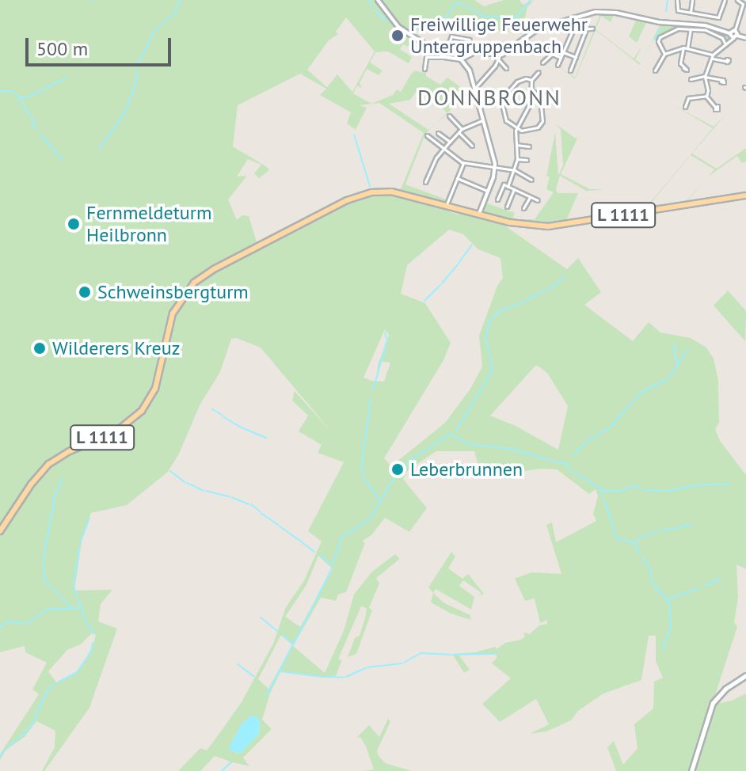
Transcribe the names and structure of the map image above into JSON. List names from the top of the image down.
{
  "streets": {
    "main road": ["L 1111"]
  },
  "districts": ["DONNBRONN"],
  "places": [
    "Freiwillige Feuerwehr Untergruppenbach",
    "Fernmeldeturm Heilbronn",
    "Schweinsbergturm",
    "Wilderers Kreuz",
    "Leberbrunnen"
  ],
  "scale_bar": "500 m"
}
